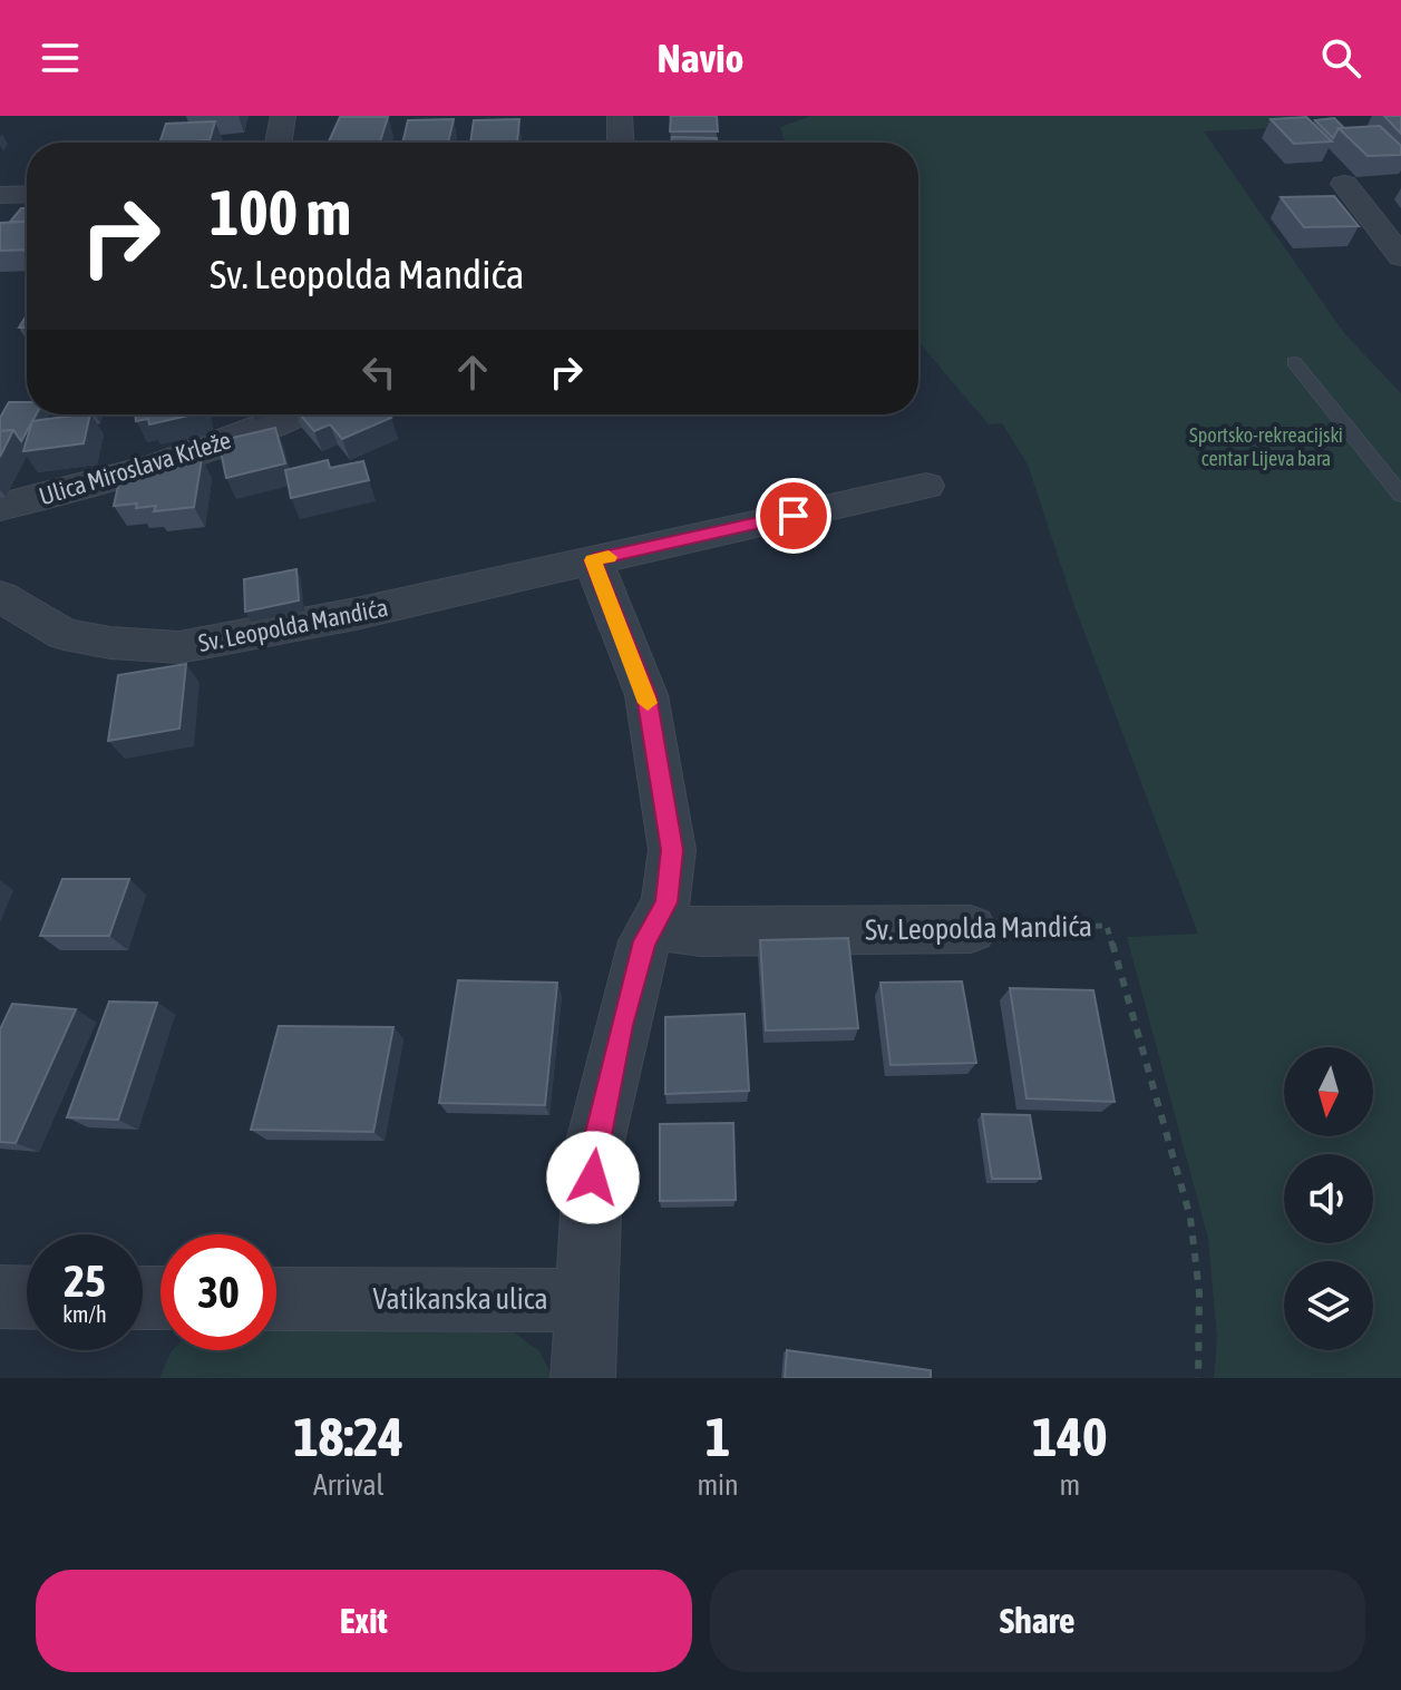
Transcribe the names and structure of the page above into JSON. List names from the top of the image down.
{
  "streets": {
    "street": ["Ulica Miroslava Krleže", "Sv. Leopolda Mandića", "Vatikanska ulica"]
  },
  "parks": ["Sportsko-rekreacijski centar Lijeva bara"],
  "north": "bottom",
  "page": {
    "header": "Navio",
    "turn": ["100 m", "Sv. Leopolda Mandića"],
    "speed": "25 km/h",
    "limit": "30",
    "eta": [
      "18:24",
      "Arrival",
      "1",
      "min",
      "140",
      "m"
    ],
    "buttons": ["Exit", "Share"]
  }
}
